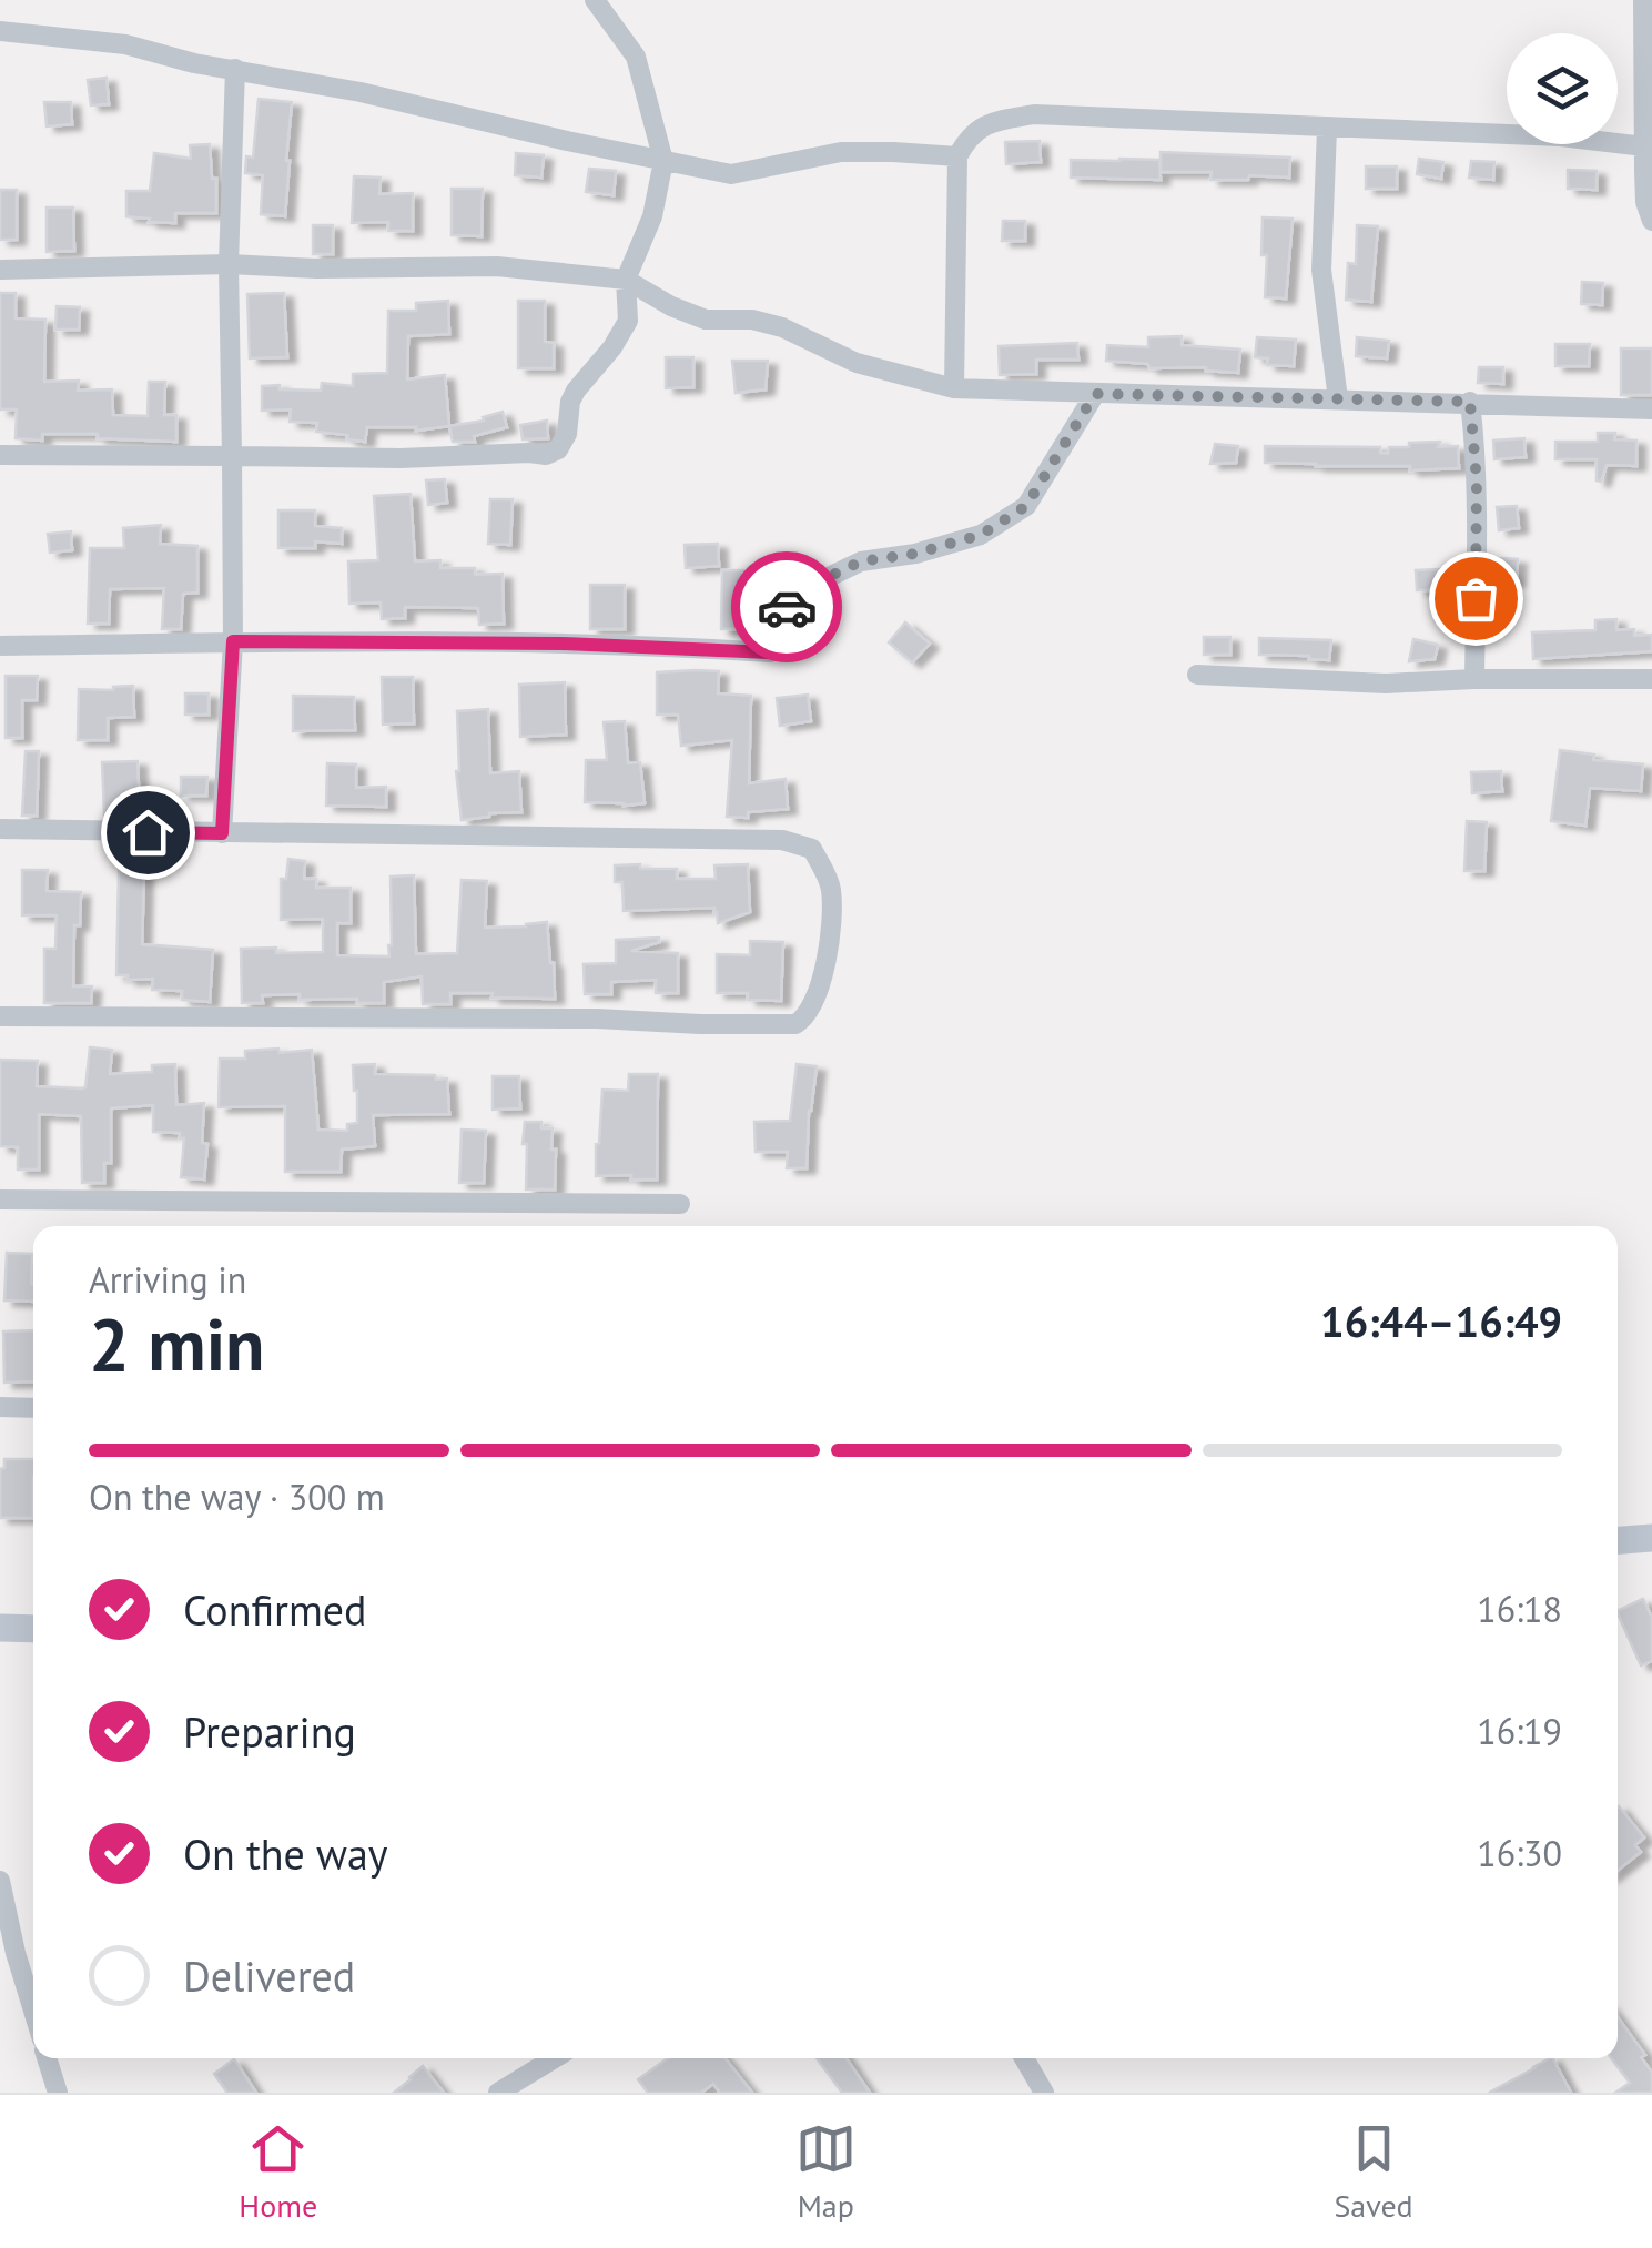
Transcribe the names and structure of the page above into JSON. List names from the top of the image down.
{
  "page": {
    "heading": ["2 min", "Arriving in", "16:44–16:49"],
    "bar": "On the way · 300 m",
    "list": [
      ["Confirmed", "16:18"],
      ["Preparing", "16:19"],
      ["On the way", "16:30"],
      "Delivered"
    ],
    "tabs": ["Home", "Map", "Saved"]
  }
}
